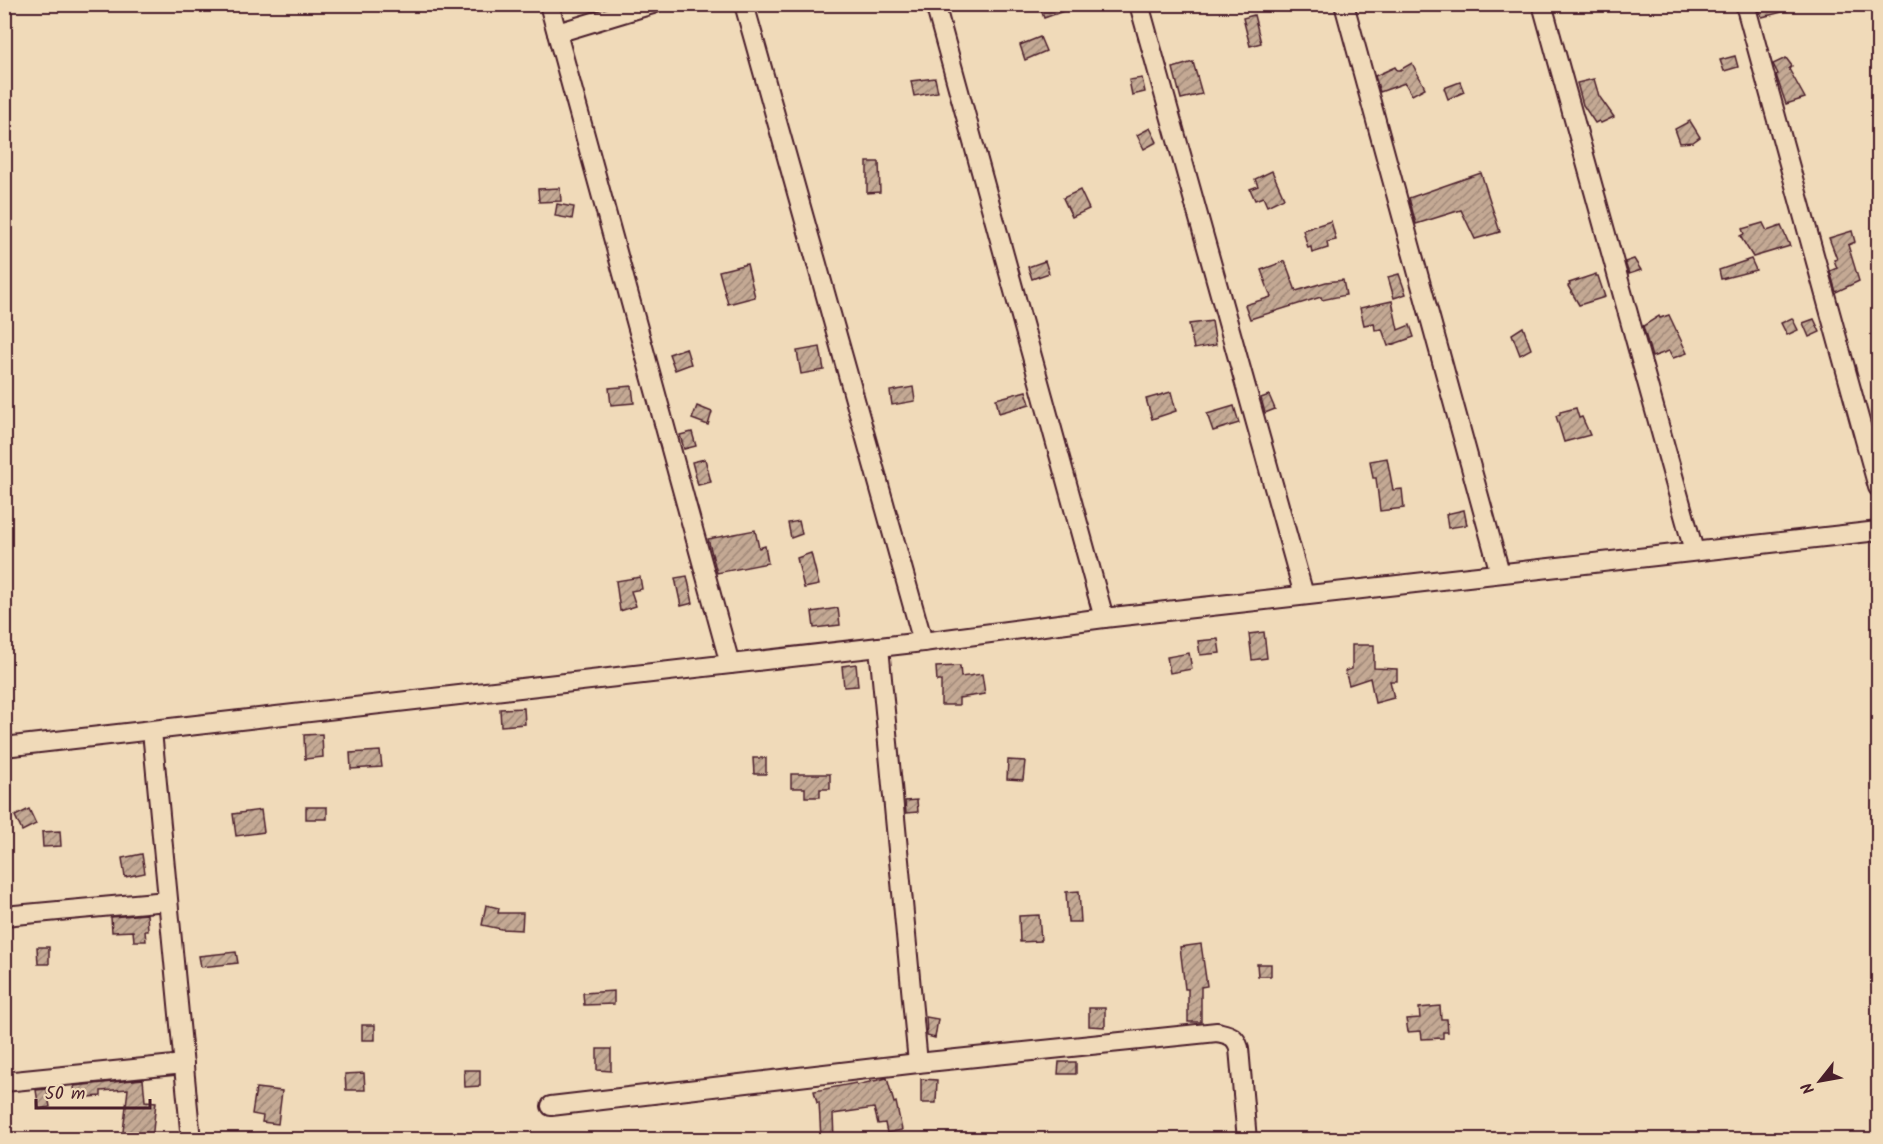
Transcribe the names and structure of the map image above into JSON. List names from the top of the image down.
{
  "scale_bar": "50 m",
  "north": "bottom left"
}
